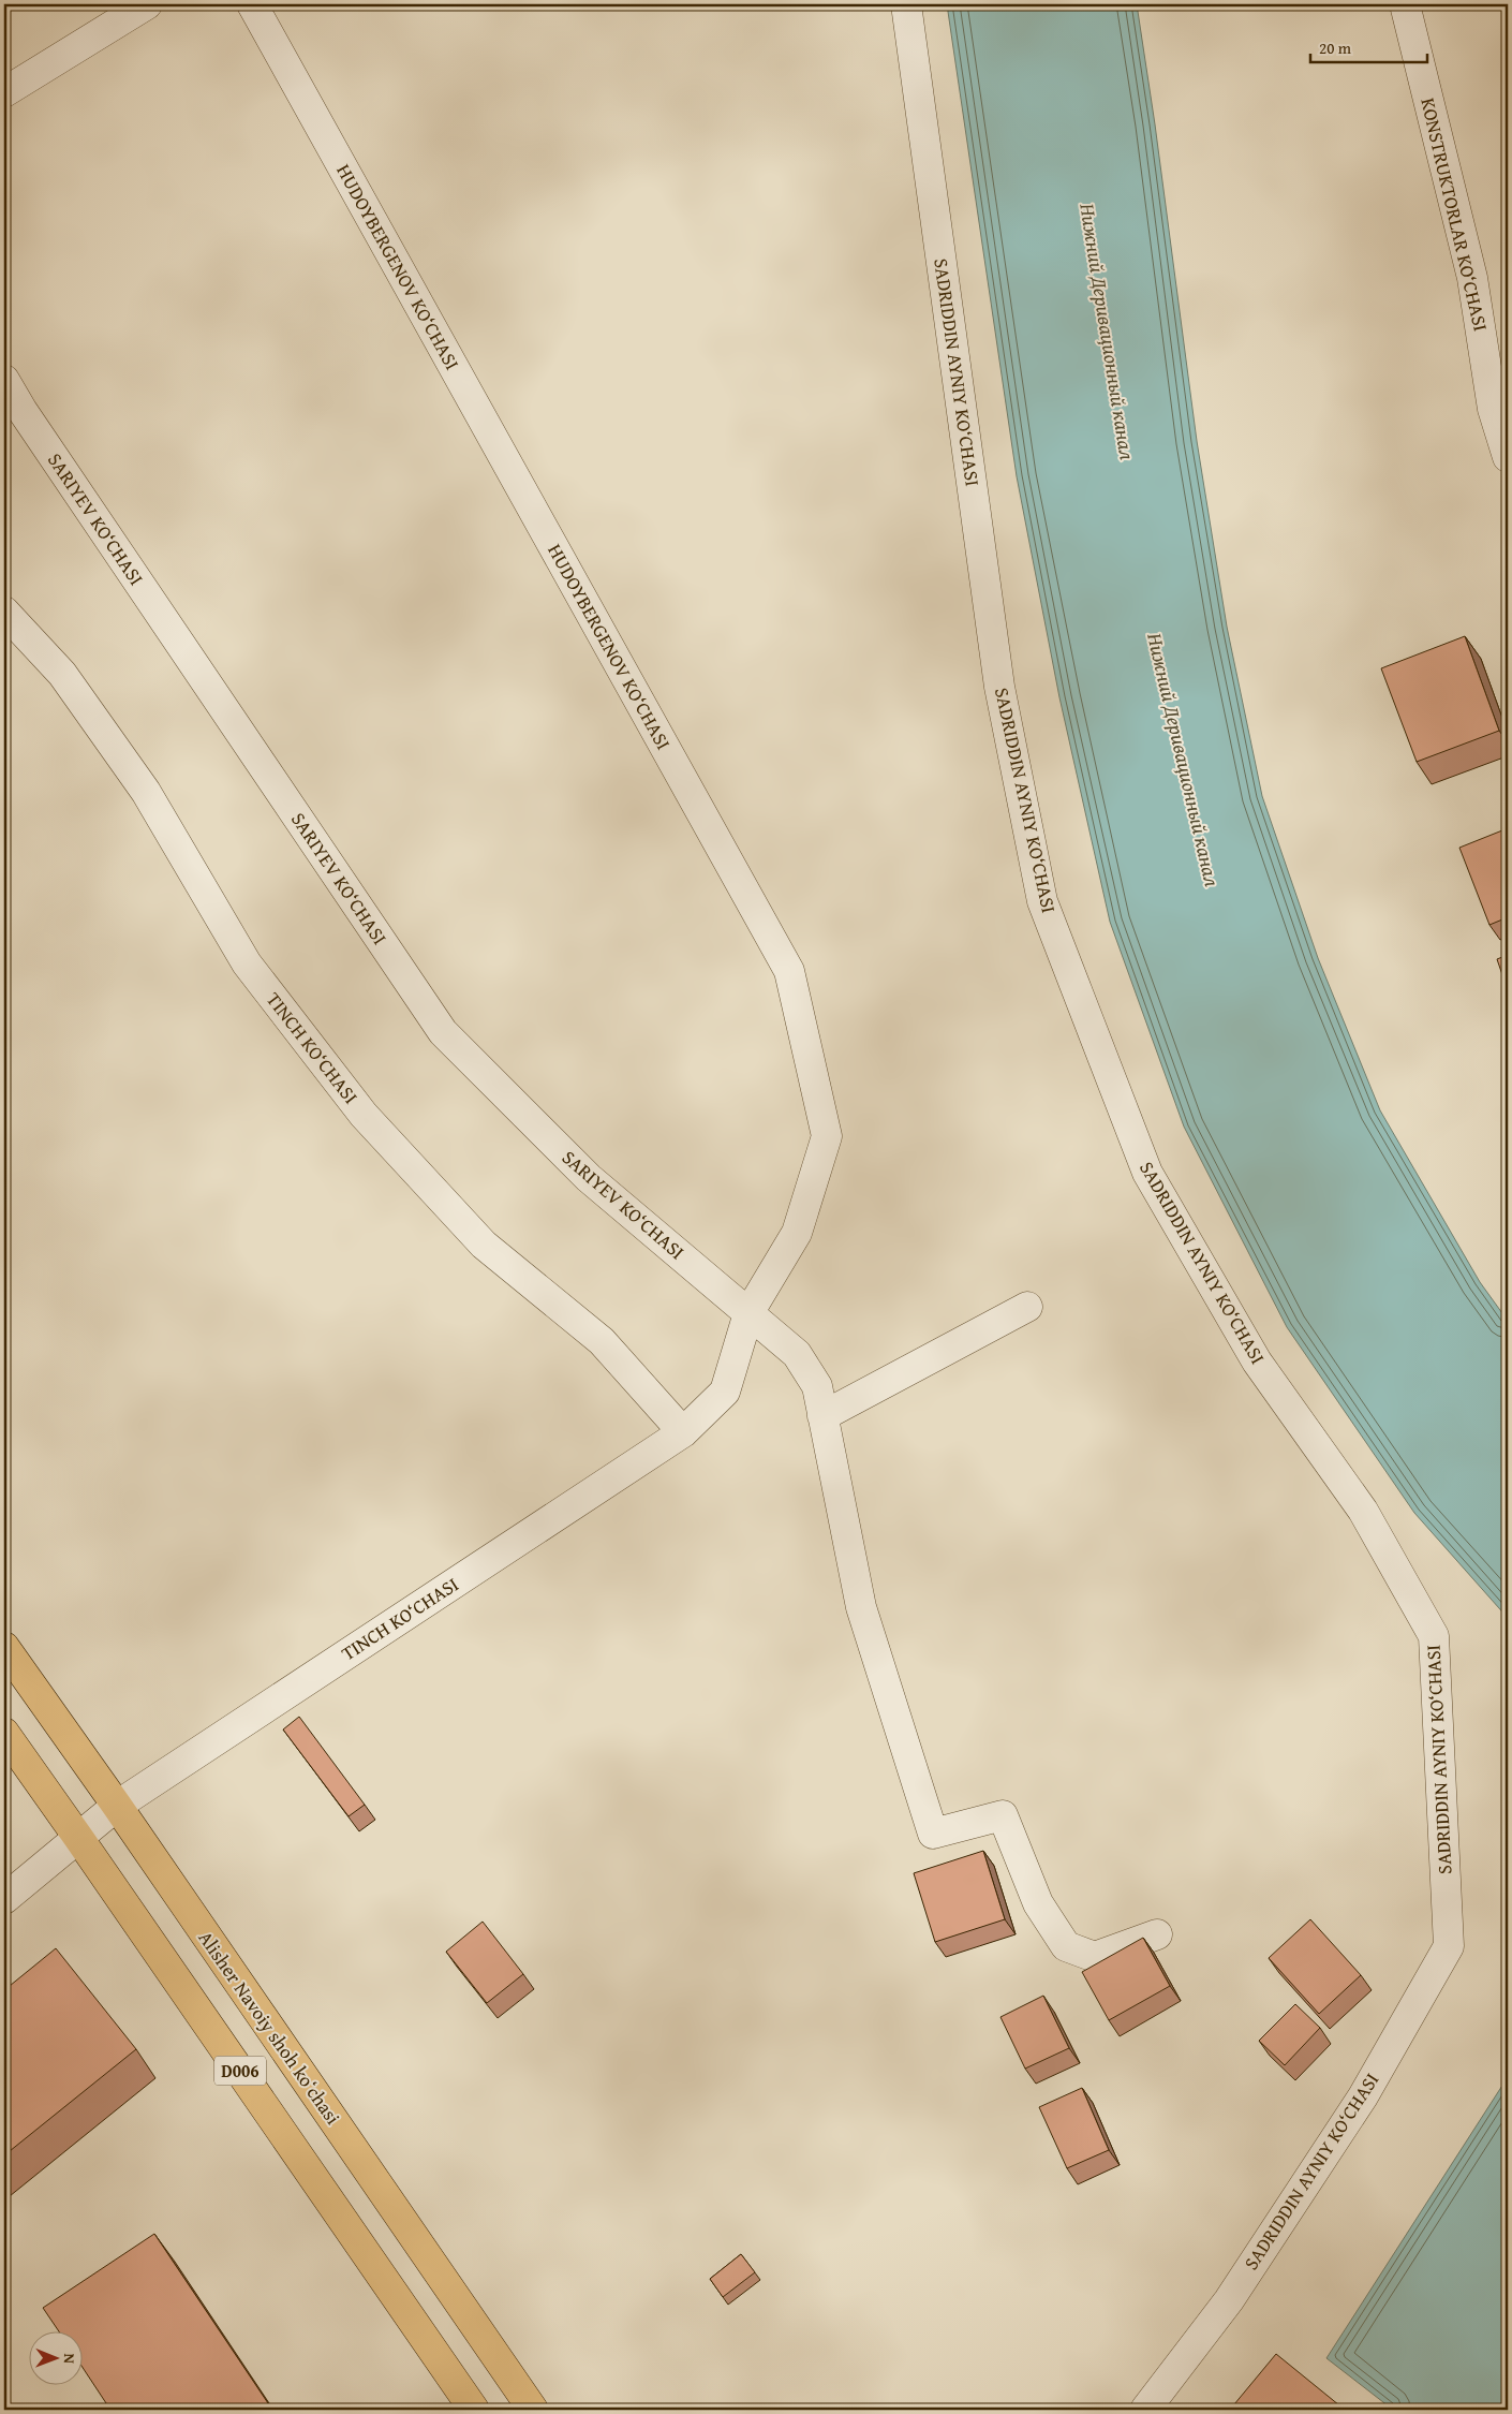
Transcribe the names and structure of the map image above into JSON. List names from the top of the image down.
{
  "streets": {
    "main road": ["Alisher Navoiy shoh koʻchasi", "D006"],
    "street": [
      "KONSTRUKTORLAR KO‘CHASI",
      "HUDOYBERGENOV KO‘CHASI",
      "SADRIDDIN AYNIY KO‘CHASI",
      "SARIYEV KO‘CHASI",
      "TINCH KO‘CHASI"
    ]
  },
  "crossings": [
    ["HUDOYBERGENOV KO‘CHASI", "SARIYEV KO‘CHASI"],
    ["HUDOYBERGENOV KO‘CHASI", "TINCH KO‘CHASI"],
    ["SARIYEV KO‘CHASI", "TINCH KO‘CHASI"],
    ["TINCH KO‘CHASI", "Alisher Navoiy shoh koʻchasi"],
    ["TINCH KO‘CHASI", "D006"]
  ],
  "water": ["Нижний Деривационный канал"],
  "scale_bar": "20 m",
  "north": "right"
}
